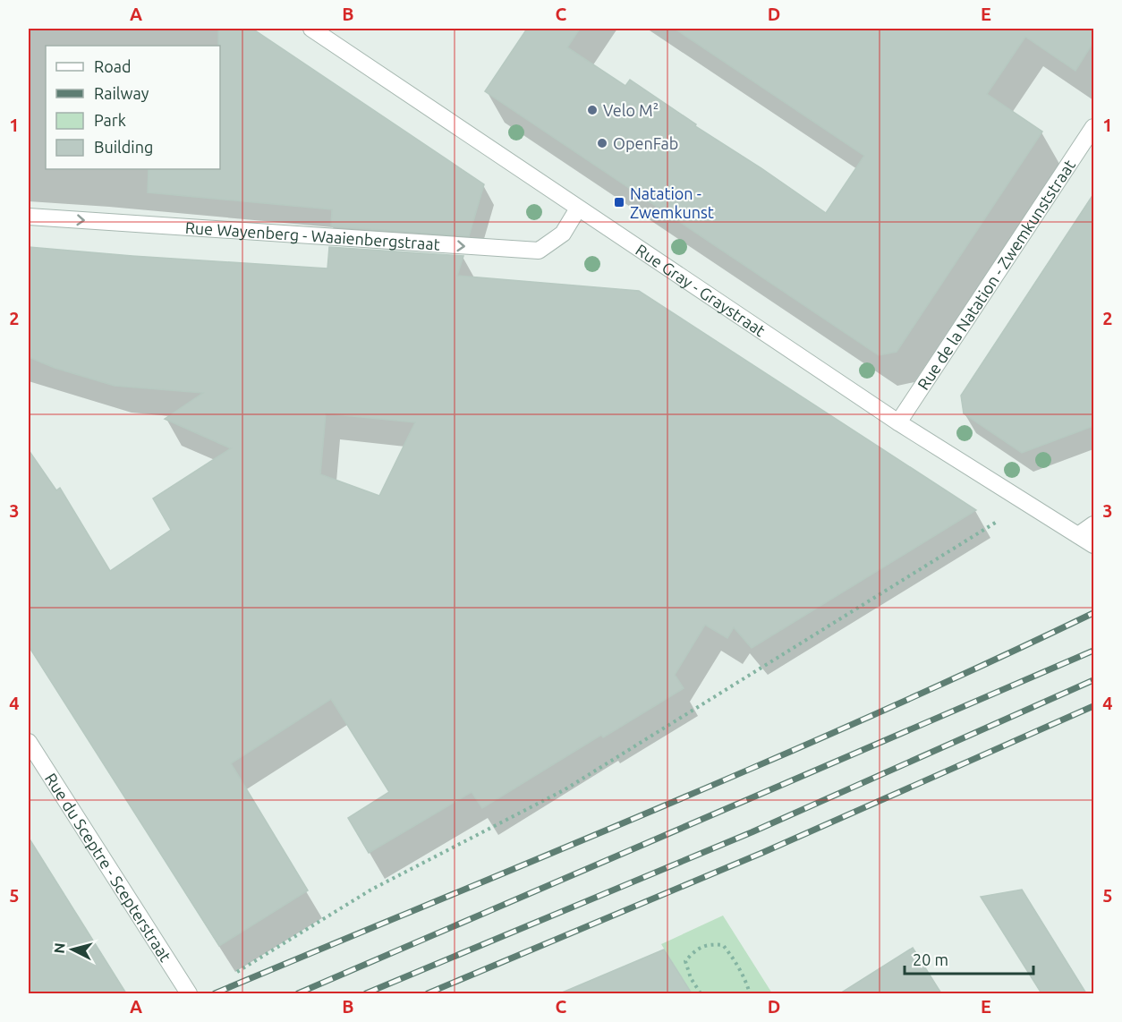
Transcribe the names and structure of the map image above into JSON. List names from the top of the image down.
{
  "streets": {
    "street": [
      "Rue Wayenberg - Waaienbergstraat",
      "Rue de la Natation - Zwemkunststraat",
      "Rue Gray - Graystraat",
      "Rue du Sceptre - Scepterstraat"
    ]
  },
  "crossings": [
    ["Rue Wayenberg - Waaienbergstraat", "Rue Gray - Graystraat"],
    ["Rue de la Natation - Zwemkunststraat", "Rue Gray - Graystraat"]
  ],
  "one_way": ["Rue Wayenberg - Waaienbergstraat"],
  "places": {
    "other": ["Velo M²", "OpenFab"],
    "transit": ["Natation - Zwemkunst"]
  },
  "legend": [
    "Road",
    "Railway",
    "Park",
    "Building"
  ],
  "scale_bar": "20 m",
  "north": "left",
  "grid": {
    "columns": [
      "A",
      "B",
      "C",
      "D",
      "E"
    ],
    "rows": [
      "1",
      "2",
      "3",
      "4",
      "5"
    ]
  }
}
